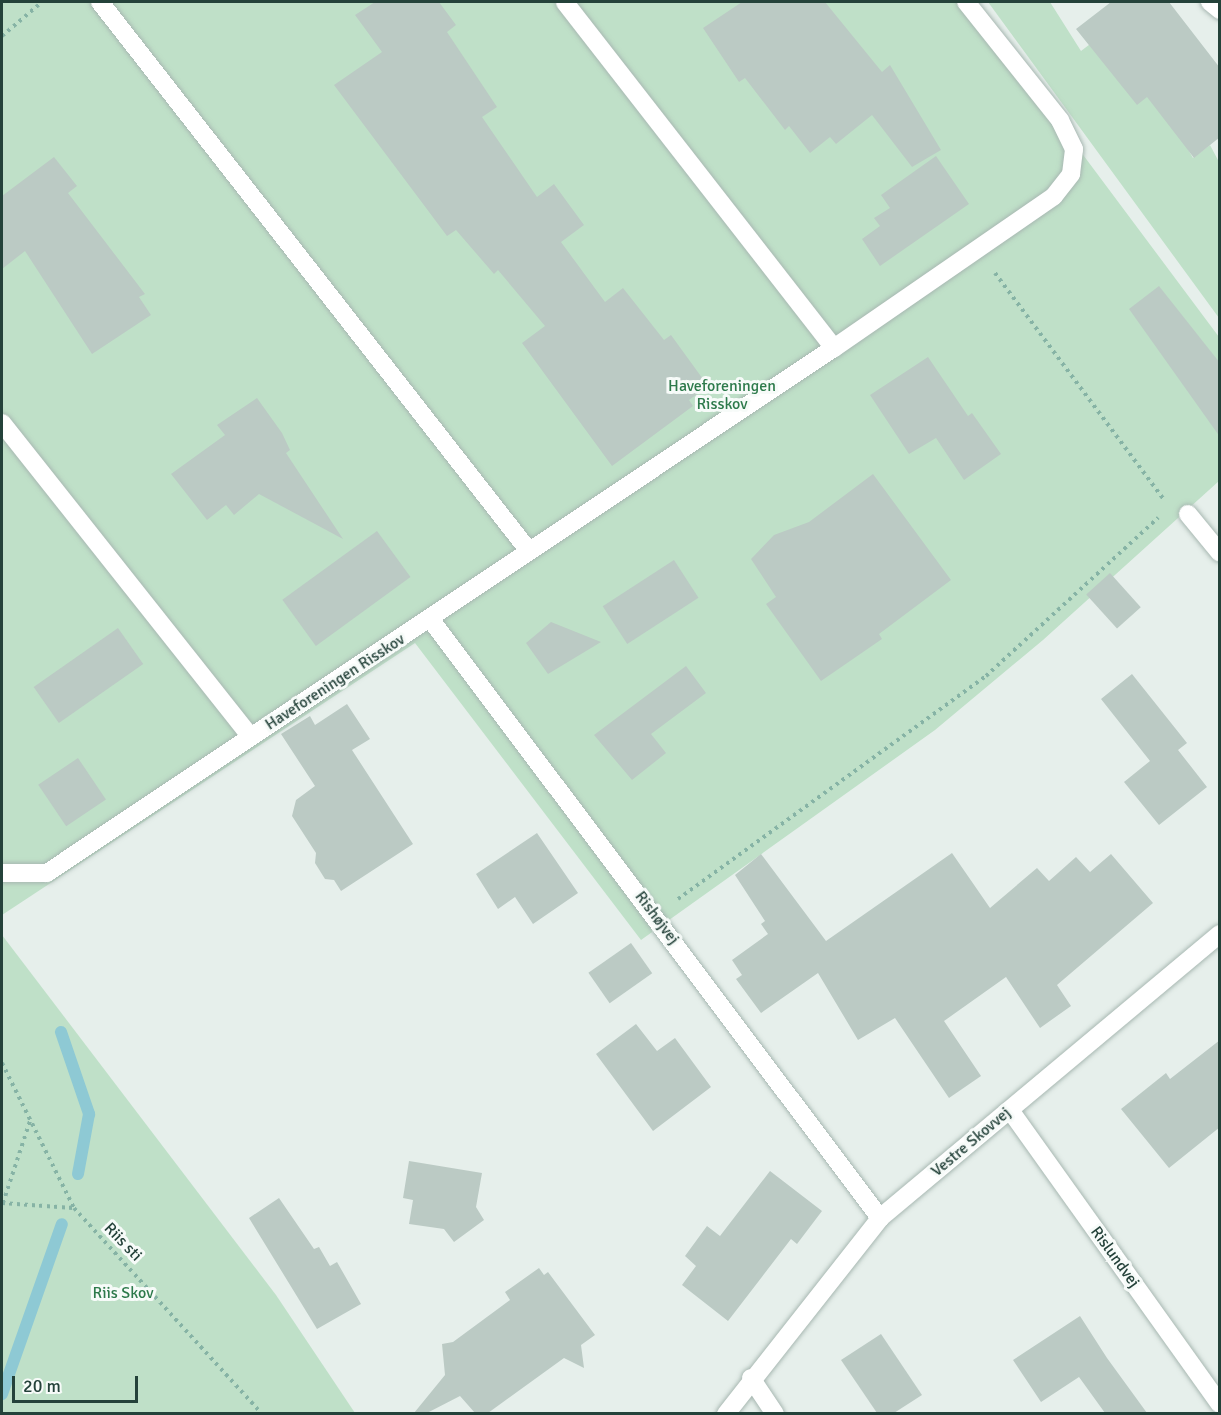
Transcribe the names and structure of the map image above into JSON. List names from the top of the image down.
{
  "streets": {
    "street": [
      "Haveforeningen Risskov",
      "Rishøjvej",
      "Vestre Skovvej",
      "Rislundvej"
    ],
    "path": ["Riis sti"]
  },
  "crossings": [
    ["Haveforeningen Risskov", "Rishøjvej"],
    ["Rishøjvej", "Vestre Skovvej"],
    ["Vestre Skovvej", "Rislundvej"]
  ],
  "parks": ["Haveforeningen Risskov", "Riis Skov"],
  "scale_bar": "20 m"
}
